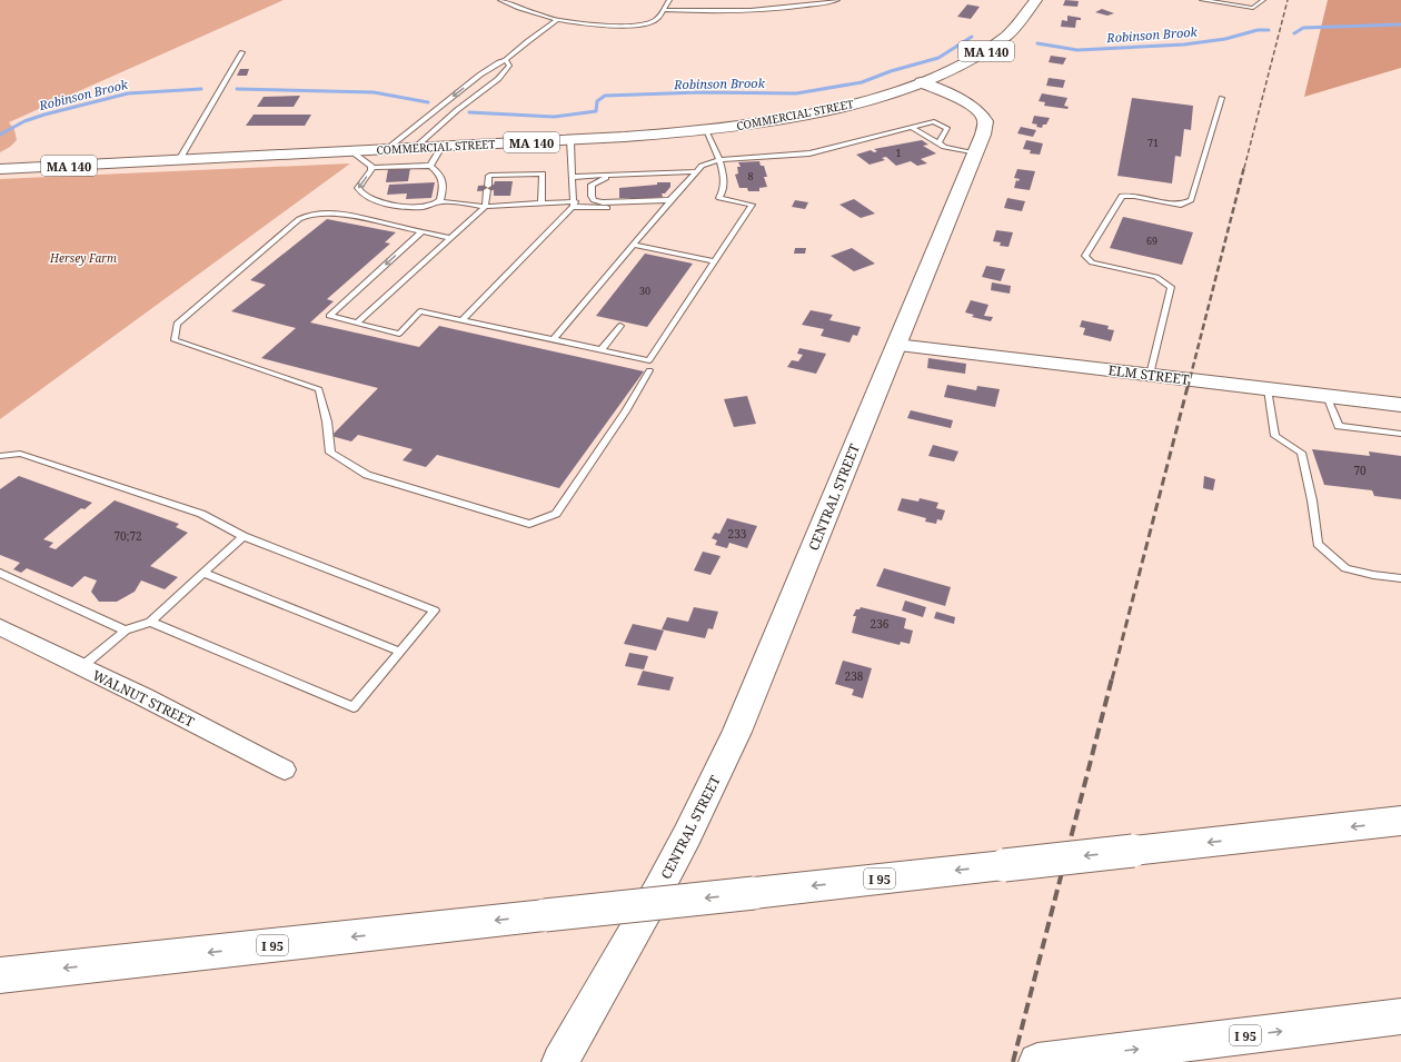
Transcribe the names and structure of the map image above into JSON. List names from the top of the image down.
{
  "streets": {
    "main road": [
      "MA 140",
      "COMMERCIAL STREET",
      "CENTRAL STREET",
      "I 95"
    ],
    "street": ["ELM STREET", "WALNUT STREET"]
  },
  "crossings": [
    ["MA 140", "COMMERCIAL STREET"],
    ["MA 140", "CENTRAL STREET"],
    ["COMMERCIAL STREET", "CENTRAL STREET"],
    ["ELM STREET", "CENTRAL STREET"]
  ],
  "water": ["Robinson Brook"],
  "parks": ["Hersey Farm"],
  "house_numbers": [
    "71",
    "1",
    "8",
    "69",
    "30",
    "70",
    "233",
    "70;72",
    "236",
    "238"
  ]
}
